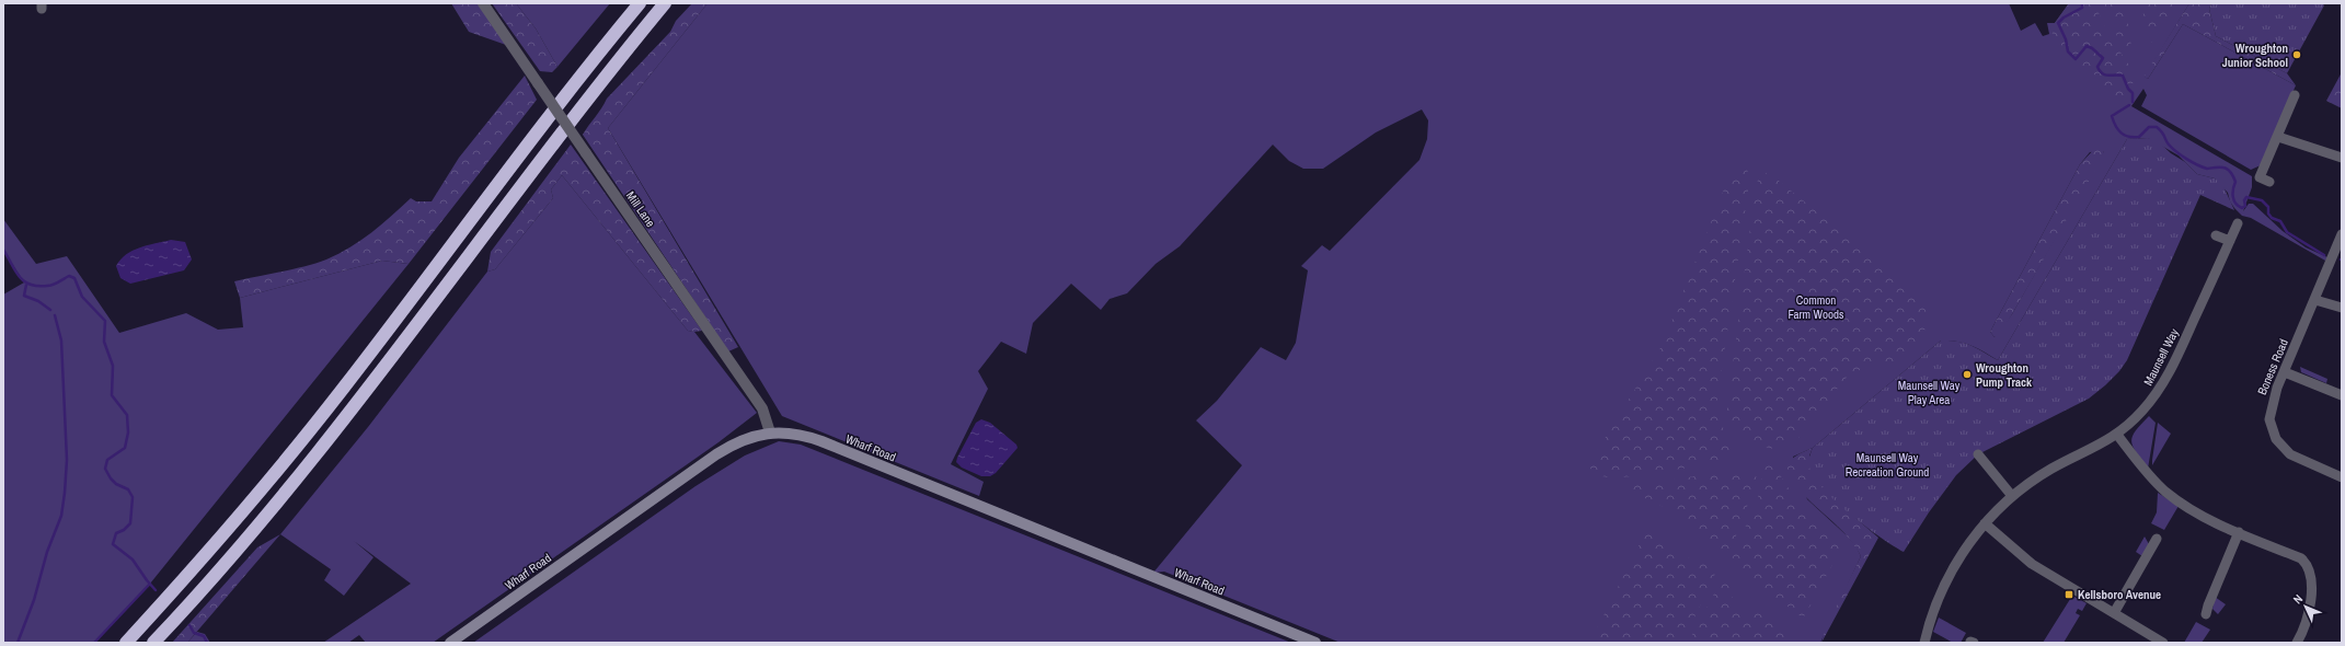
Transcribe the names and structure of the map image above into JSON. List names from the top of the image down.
{
  "streets": {
    "main road": ["Wharf Road"],
    "street": ["Mill Lane", "Maunsell Way", "Boness Road"]
  },
  "crossings": [
    ["Mill Lane", "Wharf Road"]
  ],
  "parks": ["Common Farm Woods", "Maunsell Way Play Area", "Maunsell Way Recreation Ground"],
  "places": {
    "other": ["Wroughton Junior School", "Wroughton Pump Track"],
    "transit": ["Kellsboro Avenue"]
  },
  "north": "top left"
}
